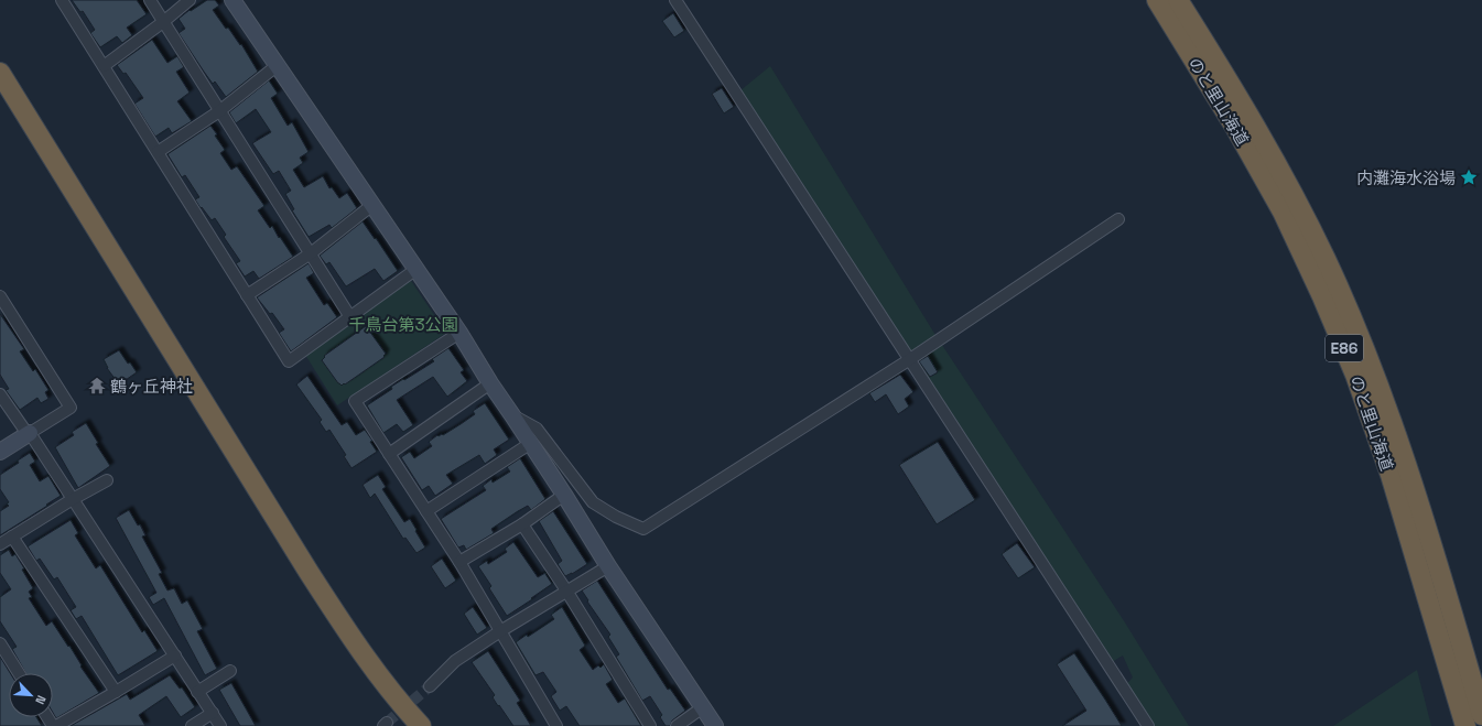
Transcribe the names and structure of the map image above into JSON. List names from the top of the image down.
{
  "streets": {
    "highway": ["のと里山海道", "E86"]
  },
  "parks": ["千鳥台第3公園"],
  "places": {
    "place": ["内灘海水浴場"],
    "temple": ["鶴ヶ丘神社"]
  },
  "north": "bottom right"
}
